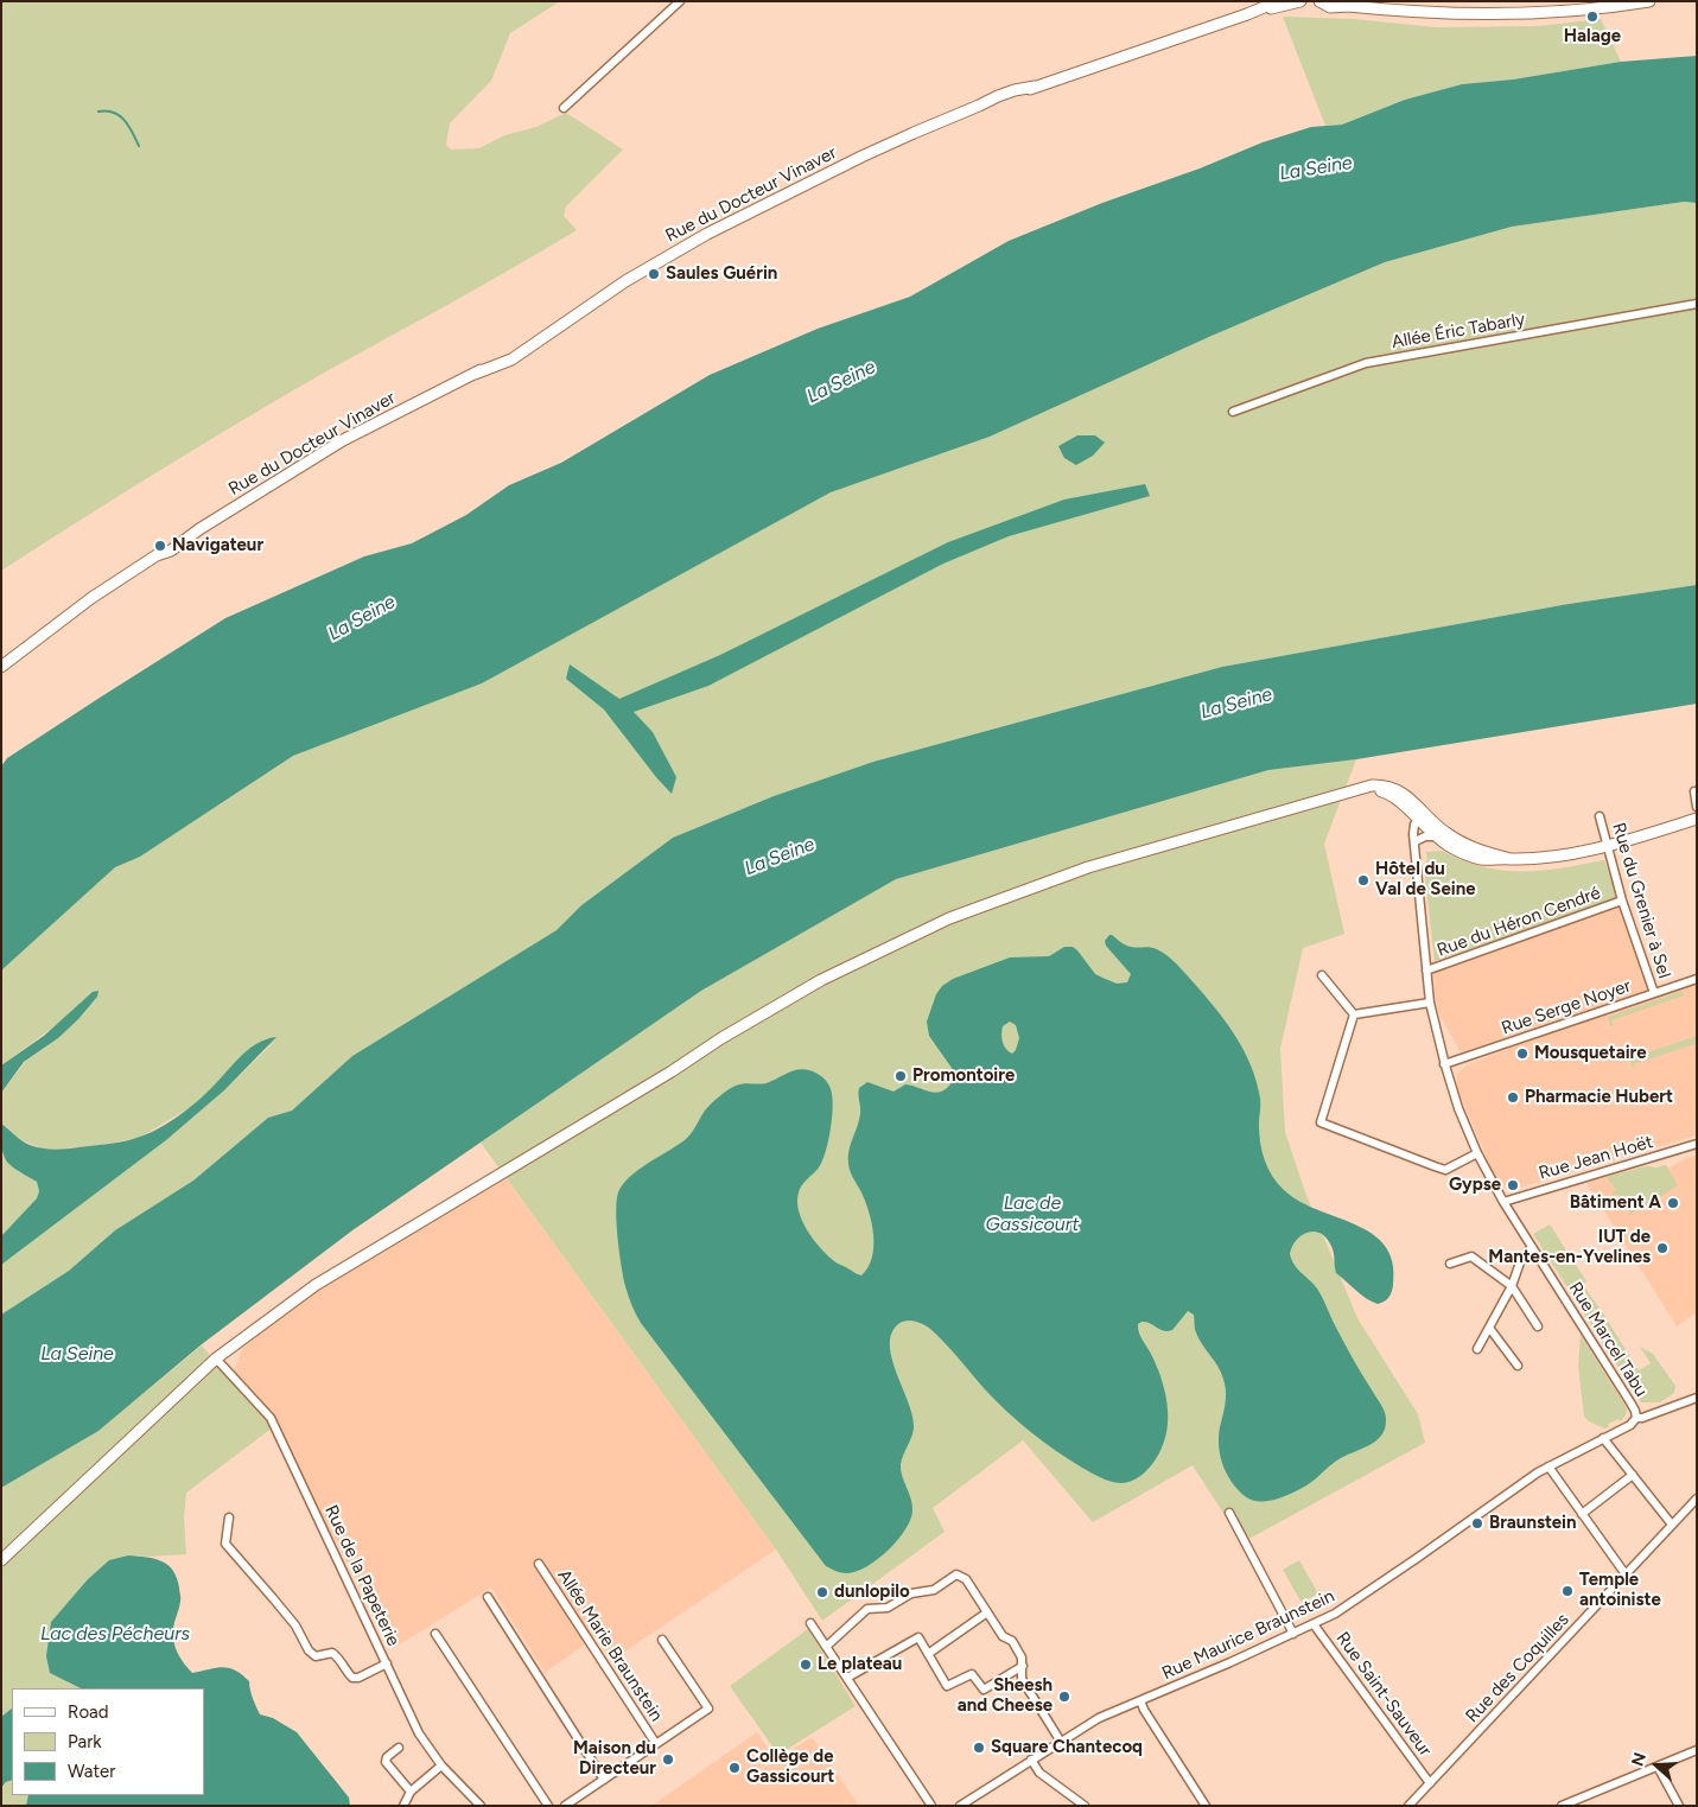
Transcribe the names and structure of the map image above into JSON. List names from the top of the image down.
{
  "streets": {
    "main road": ["Rue du Docteur Vinaver"],
    "street": [
      "Allée Éric Tabarly",
      "Rue du Grenier à Sel",
      "Rue du Héron Cendré",
      "Rue Serge Noyer",
      "Rue Jean Hoët",
      "Rue Marcel Tabu",
      "Rue de la Papeterie",
      "Rue Maurice Braunstein",
      "Allée Marie Braunstein",
      "Rue des Coquilles",
      "Rue Saint-Sauveur"
    ]
  },
  "crossings": [
    ["Rue du Grenier à Sel", "Rue du Héron Cendré"],
    ["Rue du Grenier à Sel", "Rue Serge Noyer"],
    ["Rue du Héron Cendré", "Rue Marcel Tabu"],
    ["Rue Serge Noyer", "Rue Marcel Tabu"],
    ["Rue Jean Hoët", "Rue Marcel Tabu"],
    ["Rue Marcel Tabu", "Rue Maurice Braunstein"],
    ["Rue Maurice Braunstein", "Rue Saint-Sauveur"],
    ["Rue des Coquilles", "Rue Saint-Sauveur"]
  ],
  "water": ["La Seine", "Lac de Gassicourt", "Lac des Pécheurs"],
  "places": [
    "Halage",
    "Saules Guérin",
    "Navigateur",
    "Hôtel du Val de Seine",
    "Mousquetaire",
    "Promontoire",
    "Pharmacie Hubert",
    "Gypse",
    "Bâtiment A",
    "IUT de Mantes-en-Yvelines",
    "Braunstein",
    "Temple antoiniste",
    "dunlopilo",
    "Le plateau",
    "Sheesh and Cheese",
    "Square Chantecoq",
    "Maison du Directeur",
    "Collège de Gassicourt"
  ],
  "legend": ["Road", "Park", "Water"],
  "north": "left"
}
